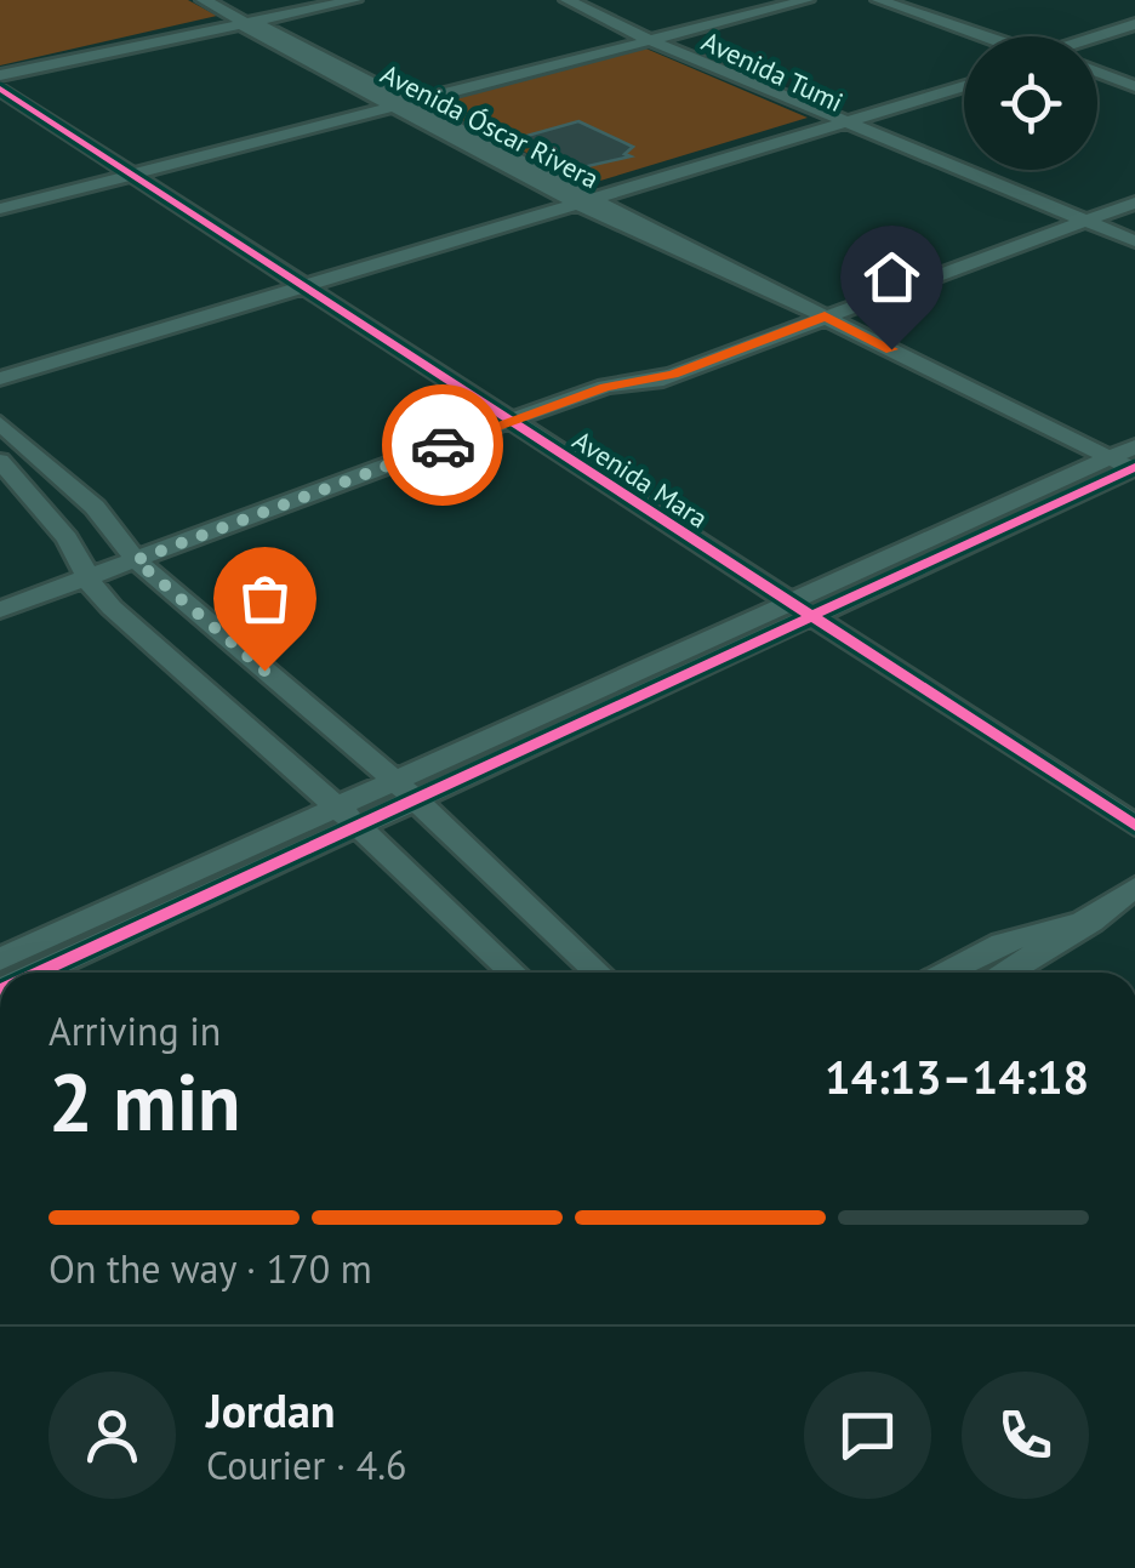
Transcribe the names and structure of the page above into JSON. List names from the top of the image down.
{
  "streets": {
    "street": ["Avenida Tumi", "Avenida Óscar Rivera", "Avenida Mara"]
  },
  "page": {
    "heading": ["2 min", "Arriving in", "14:13–14:18"],
    "panel": ["Jordan", "Courier · 4.6"],
    "bar": "On the way · 170 m"
  }
}
